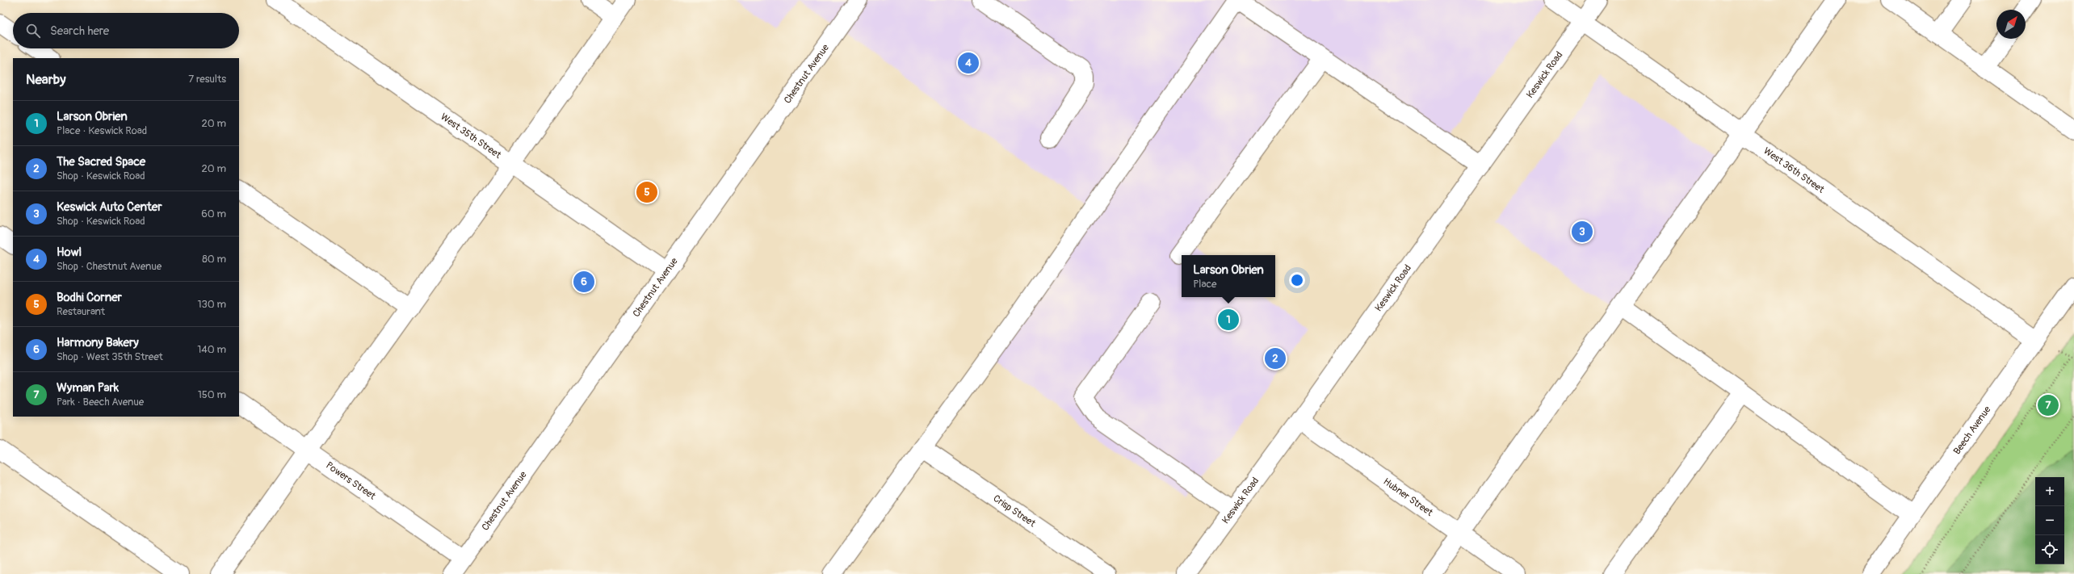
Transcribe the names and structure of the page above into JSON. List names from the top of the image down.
{
  "streets": {
    "street": [
      "Chestnut Avenue",
      "Keswick Road",
      "West 35th Street",
      "West 36th Street",
      "Beech Avenue",
      "Powers Street",
      "Hubner Street",
      "Crisp Street"
    ]
  },
  "crossings": [
    ["Chestnut Avenue", "West 35th Street"],
    ["Chestnut Avenue", "Powers Street"],
    ["Keswick Road", "West 36th Street"],
    ["Keswick Road", "Hubner Street"],
    ["West 36th Street", "Beech Avenue"]
  ],
  "north": "top right",
  "page": {
    "search": "Search here",
    "pins": [
      "4",
      "5",
      "3",
      "6",
      "1",
      "2",
      "7"
    ],
    "heading": ["Nearby", "7 results"],
    "list": [
      {
        "mark": "1",
        "name": "Larson Obrien",
        "note": "Place · Keswick Road",
        "value": "20 m"
      },
      {
        "mark": "2",
        "name": "The Sacred Space",
        "note": "Shop · Keswick Road",
        "value": "20 m"
      },
      {
        "mark": "3",
        "name": "Keswick Auto Center",
        "note": "Shop · Keswick Road",
        "value": "60 m"
      },
      {
        "mark": "4",
        "name": "Howl",
        "note": "Shop · Chestnut Avenue",
        "value": "80 m"
      },
      {
        "mark": "5",
        "name": "Bodhi Corner",
        "note": "Restaurant",
        "value": "130 m"
      },
      {
        "mark": "6",
        "name": "Harmony Bakery",
        "note": "Shop · West 35th Street",
        "value": "140 m"
      },
      {
        "mark": "7",
        "name": "Wyman Park",
        "note": "Park · Beech Avenue",
        "value": "150 m"
      }
    ],
    "popup": ["Larson Obrien", "Place"],
    "map_buttons": ["+", "−"]
  }
}
